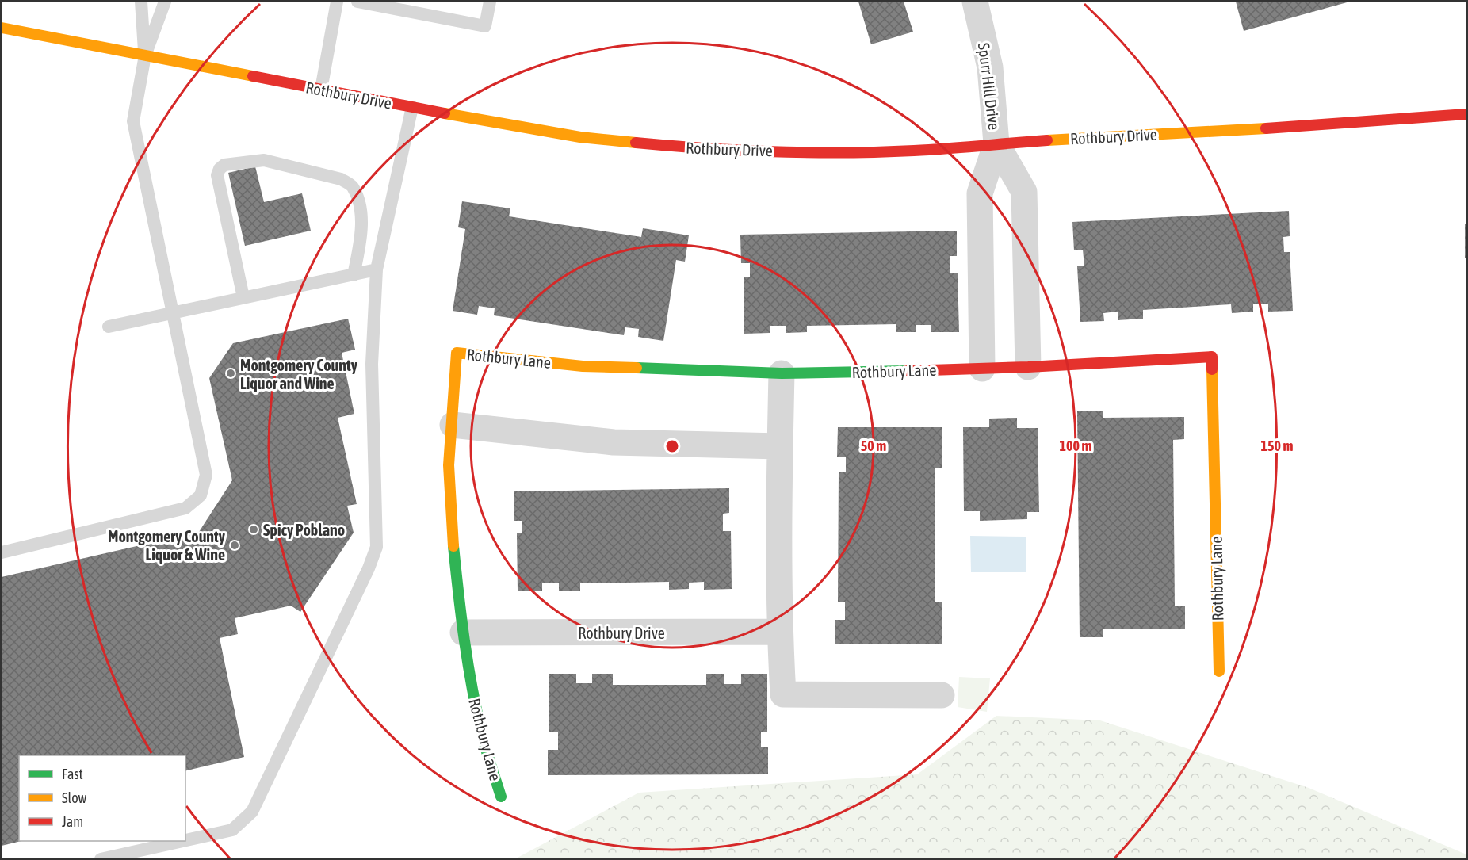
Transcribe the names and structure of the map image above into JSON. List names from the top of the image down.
{
  "streets": {
    "street": ["Spurr Hill Drive", "Rothbury Drive", "Rothbury Lane"]
  },
  "crossings": [
    ["Spurr Hill Drive", "Rothbury Drive"],
    ["Rothbury Drive", "Rothbury Lane"]
  ],
  "places": ["Montgomery County Liquor and Wine", "Spicy Poblano", "Montgomery County Liquor & Wine"],
  "legend": ["Fast", "Slow", "Jam"],
  "rings": ["50 m", "100 m", "150 m"]
}
